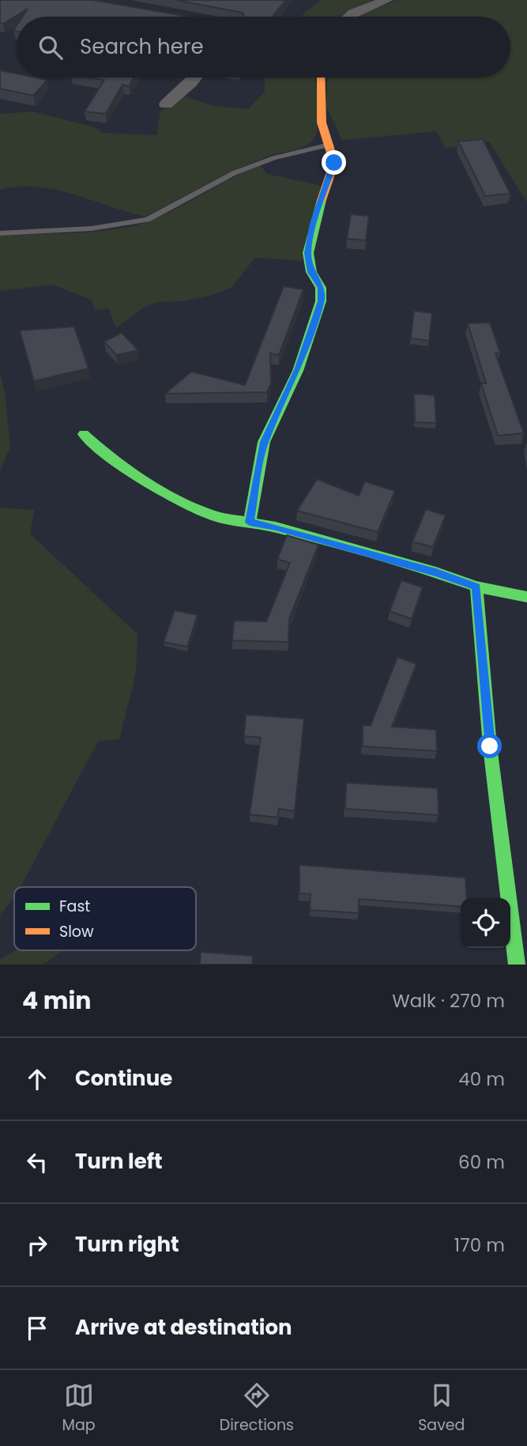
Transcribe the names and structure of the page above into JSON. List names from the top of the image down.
{
  "legend": ["Fast", "Slow"],
  "page": {
    "search": "Search here",
    "heading": ["4 min", "Walk · 270 m"],
    "list": [
      ["Continue", "40 m"],
      ["Turn left", "60 m"],
      ["Turn right", "170 m"],
      "Arrive at destination"
    ],
    "nav": ["Map", "Directions", "Saved"]
  }
}
